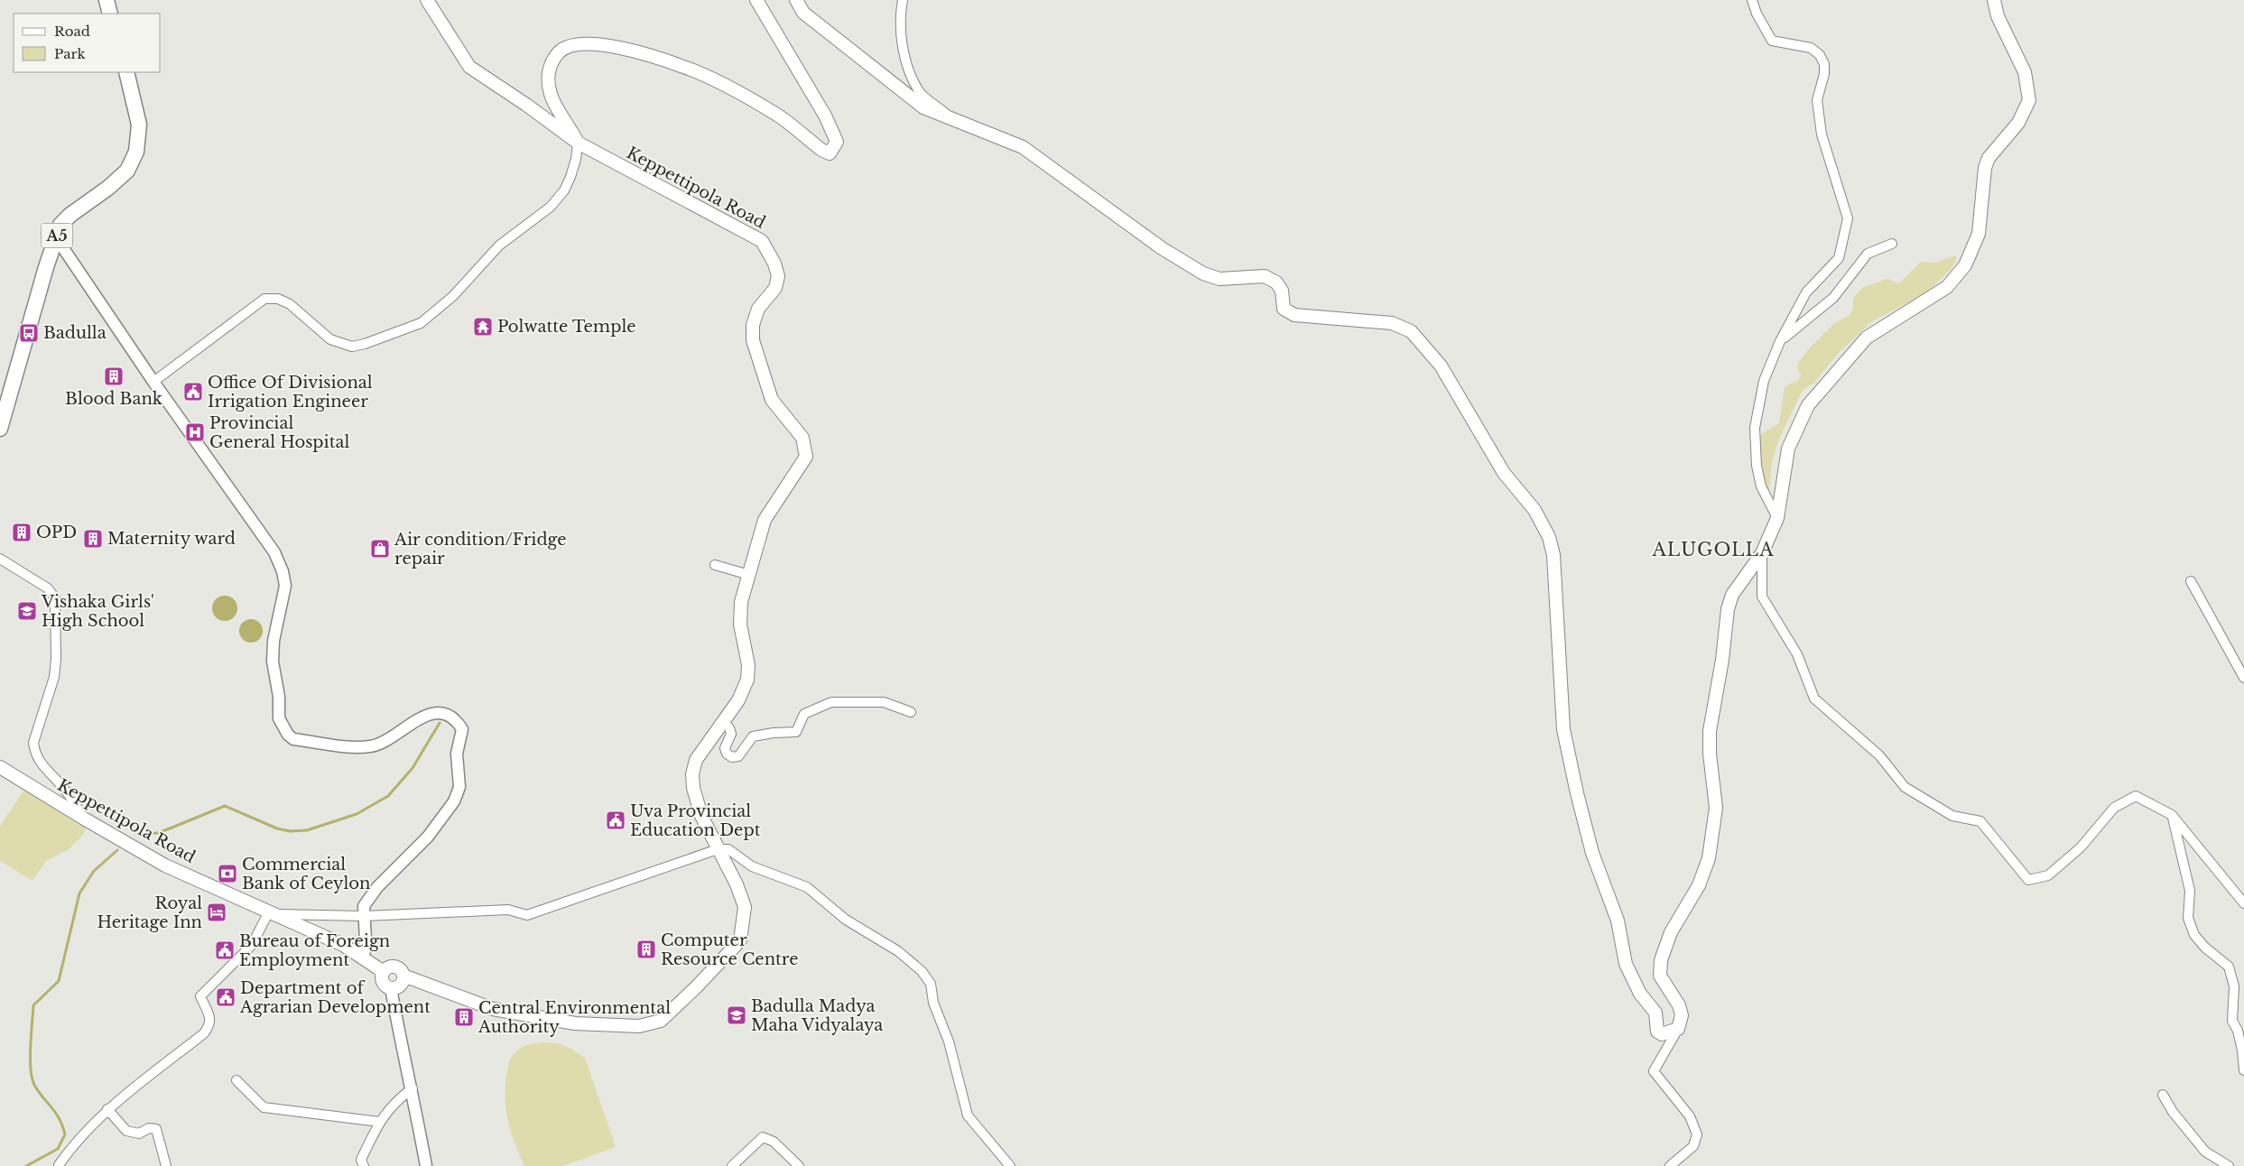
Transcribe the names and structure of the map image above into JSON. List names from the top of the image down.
{
  "streets": {
    "highway": ["A5"],
    "main road": ["Keppettipola Road"]
  },
  "districts": ["ALUGOLLA"],
  "places": {
    "temple": ["Polwatte Temple"],
    "bus stop": ["Badulla"],
    "building": [
      "Blood Bank",
      "OPD",
      "Maternity ward",
      "Computer Resource Centre",
      "Central Environmental Authority"
    ],
    "public building": [
      "Office Of Divisional Irrigation Engineer",
      "Uva Provincial Education Dept",
      "Bureau of Foreign Employment",
      "Department of Agrarian Development"
    ],
    "hospital": ["Provincial General Hospital"],
    "shop": ["Air condition/Fridge repair"],
    "school or university": ["Vishaka Girls' High School", "Badulla Madya Maha Vidyalaya"],
    "bank": ["Commercial Bank of Ceylon"],
    "hotel": ["Royal Heritage Inn"]
  },
  "legend": ["Road", "Park"]
}
